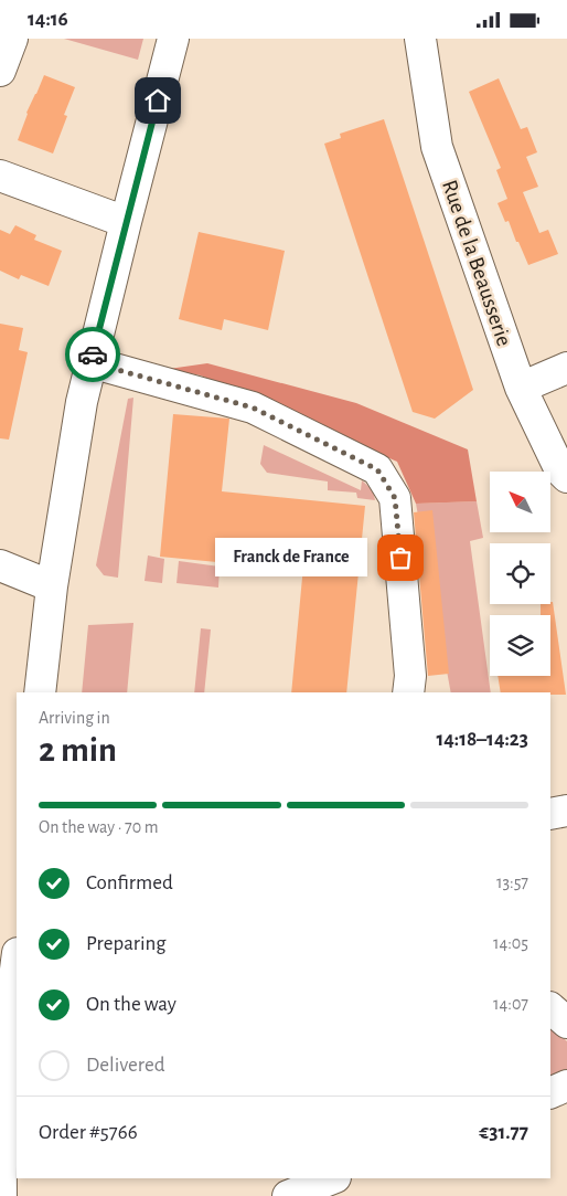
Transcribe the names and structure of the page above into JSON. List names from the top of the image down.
{
  "streets": {
    "street": ["Rue de la Beausserie"]
  },
  "places": ["Franck de France"],
  "north": "top left",
  "page": {
    "status": "14:16",
    "bubble": "Franck de France",
    "heading": ["2 min", "Arriving in", "14:18–14:23"],
    "panel": ["Order #5766", "€31.77"],
    "bar": "On the way · 70 m",
    "list": [
      ["Confirmed", "13:57"],
      ["Preparing", "14:05"],
      ["On the way", "14:07"],
      "Delivered"
    ]
  }
}
